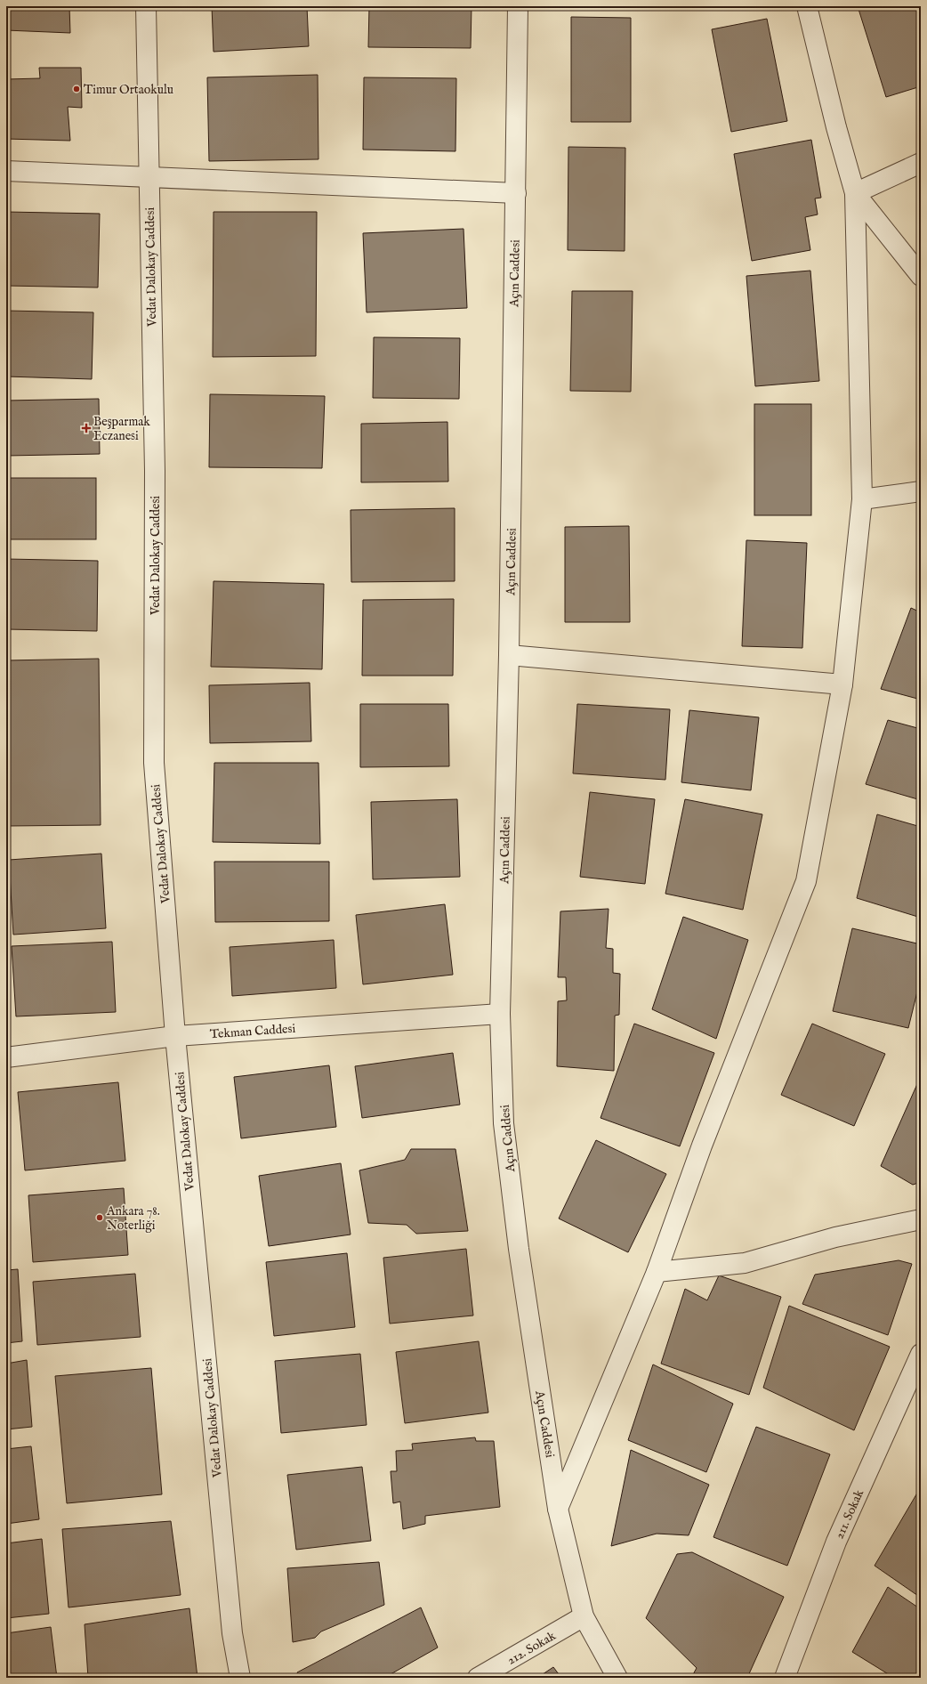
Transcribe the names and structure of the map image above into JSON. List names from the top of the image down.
{
  "streets": {
    "street": [
      "Vedat Dalokay Caddesi",
      "Açın Caddesi",
      "Tekman Caddesi",
      "211. Sokak",
      "212. Sokak"
    ]
  },
  "crossings": [
    ["Vedat Dalokay Caddesi", "Tekman Caddesi"],
    ["Açın Caddesi", "Tekman Caddesi"],
    ["Açın Caddesi", "212. Sokak"]
  ],
  "places": {
    "other": ["Timur Ortaokulu", "Ankara 78. Noterliği"],
    "health": ["Beşparmak Eczanesi"]
  }
}
